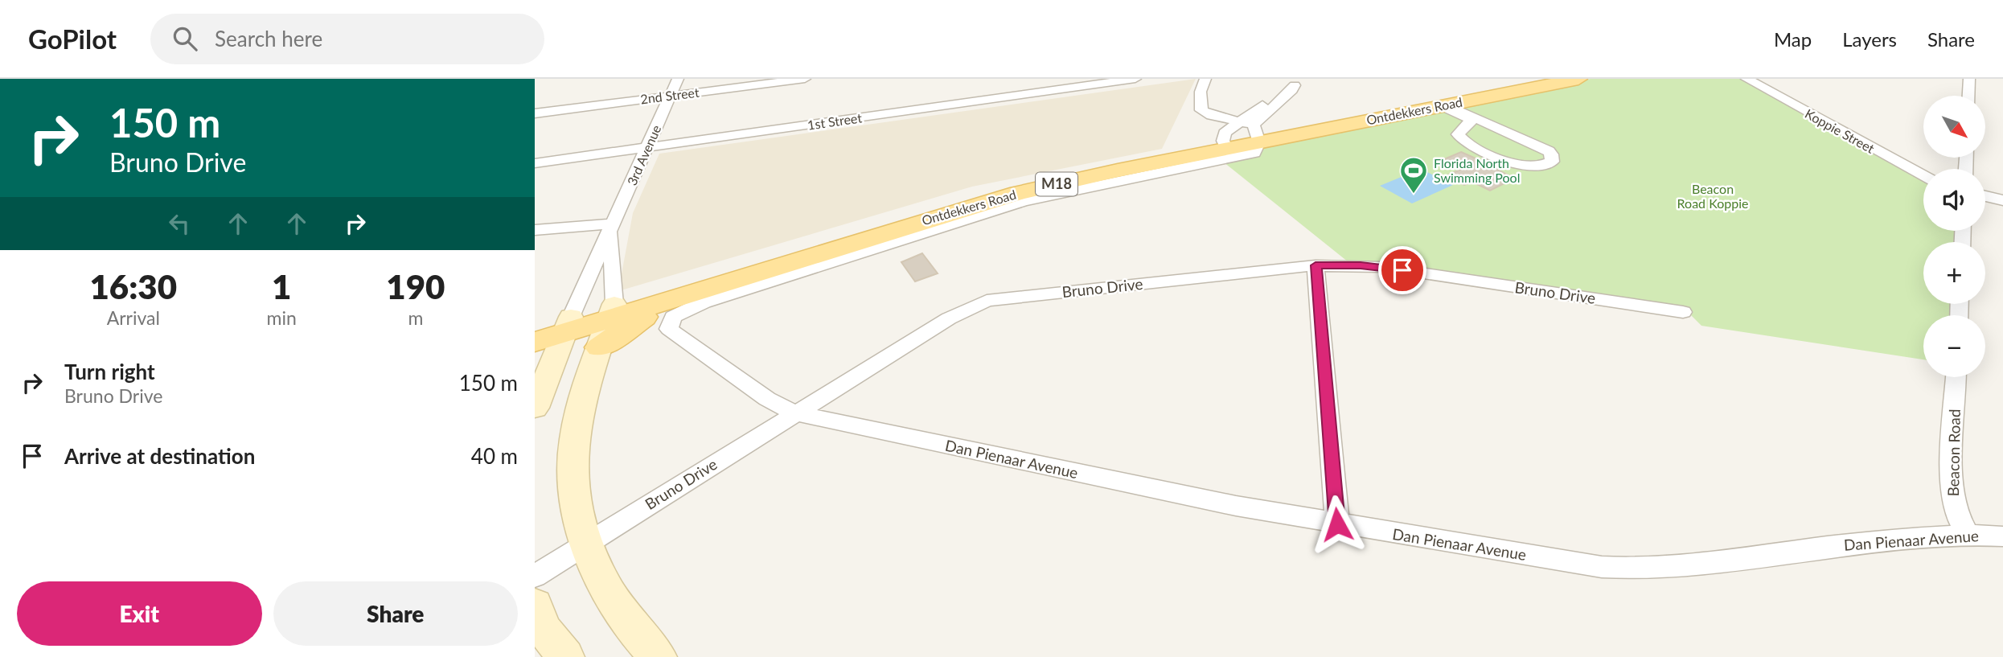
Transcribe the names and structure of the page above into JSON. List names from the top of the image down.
{
  "streets": {
    "main road": ["Ontdekkers Road", "M18"],
    "street": [
      "2nd Street",
      "1st Street",
      "Koppie Street",
      "3rd Avenue",
      "Bruno Drive",
      "Beacon Road",
      "Dan Pienaar Avenue"
    ]
  },
  "crossings": [
    ["2nd Street", "3rd Avenue"],
    ["Ontdekkers Road", "3rd Avenue"],
    ["Ontdekkers Road", "Dan Pienaar Avenue"],
    ["1st Street", "3rd Avenue"],
    ["Bruno Drive", "Dan Pienaar Avenue"],
    ["Beacon Road", "Dan Pienaar Avenue"]
  ],
  "parks": ["Beacon Road Koppie"],
  "places": {
    "sports": ["Florida North Swimming Pool"]
  },
  "north": "bottom right",
  "page": {
    "header": "GoPilot",
    "search": "Search here",
    "nav": ["Map", "Layers", "Share"],
    "turn": ["150 m", "Bruno Drive"],
    "map_buttons": ["+", "−"],
    "eta": [
      "16:30",
      "Arrival",
      "1",
      "min",
      "190",
      "m"
    ],
    "list": [
      {
        "name": "Turn right",
        "note": "Bruno Drive",
        "value": "150 m"
      },
      {
        "name": "Arrive at destination",
        "value": "40 m"
      }
    ],
    "buttons": ["Exit", "Share"]
  }
}
